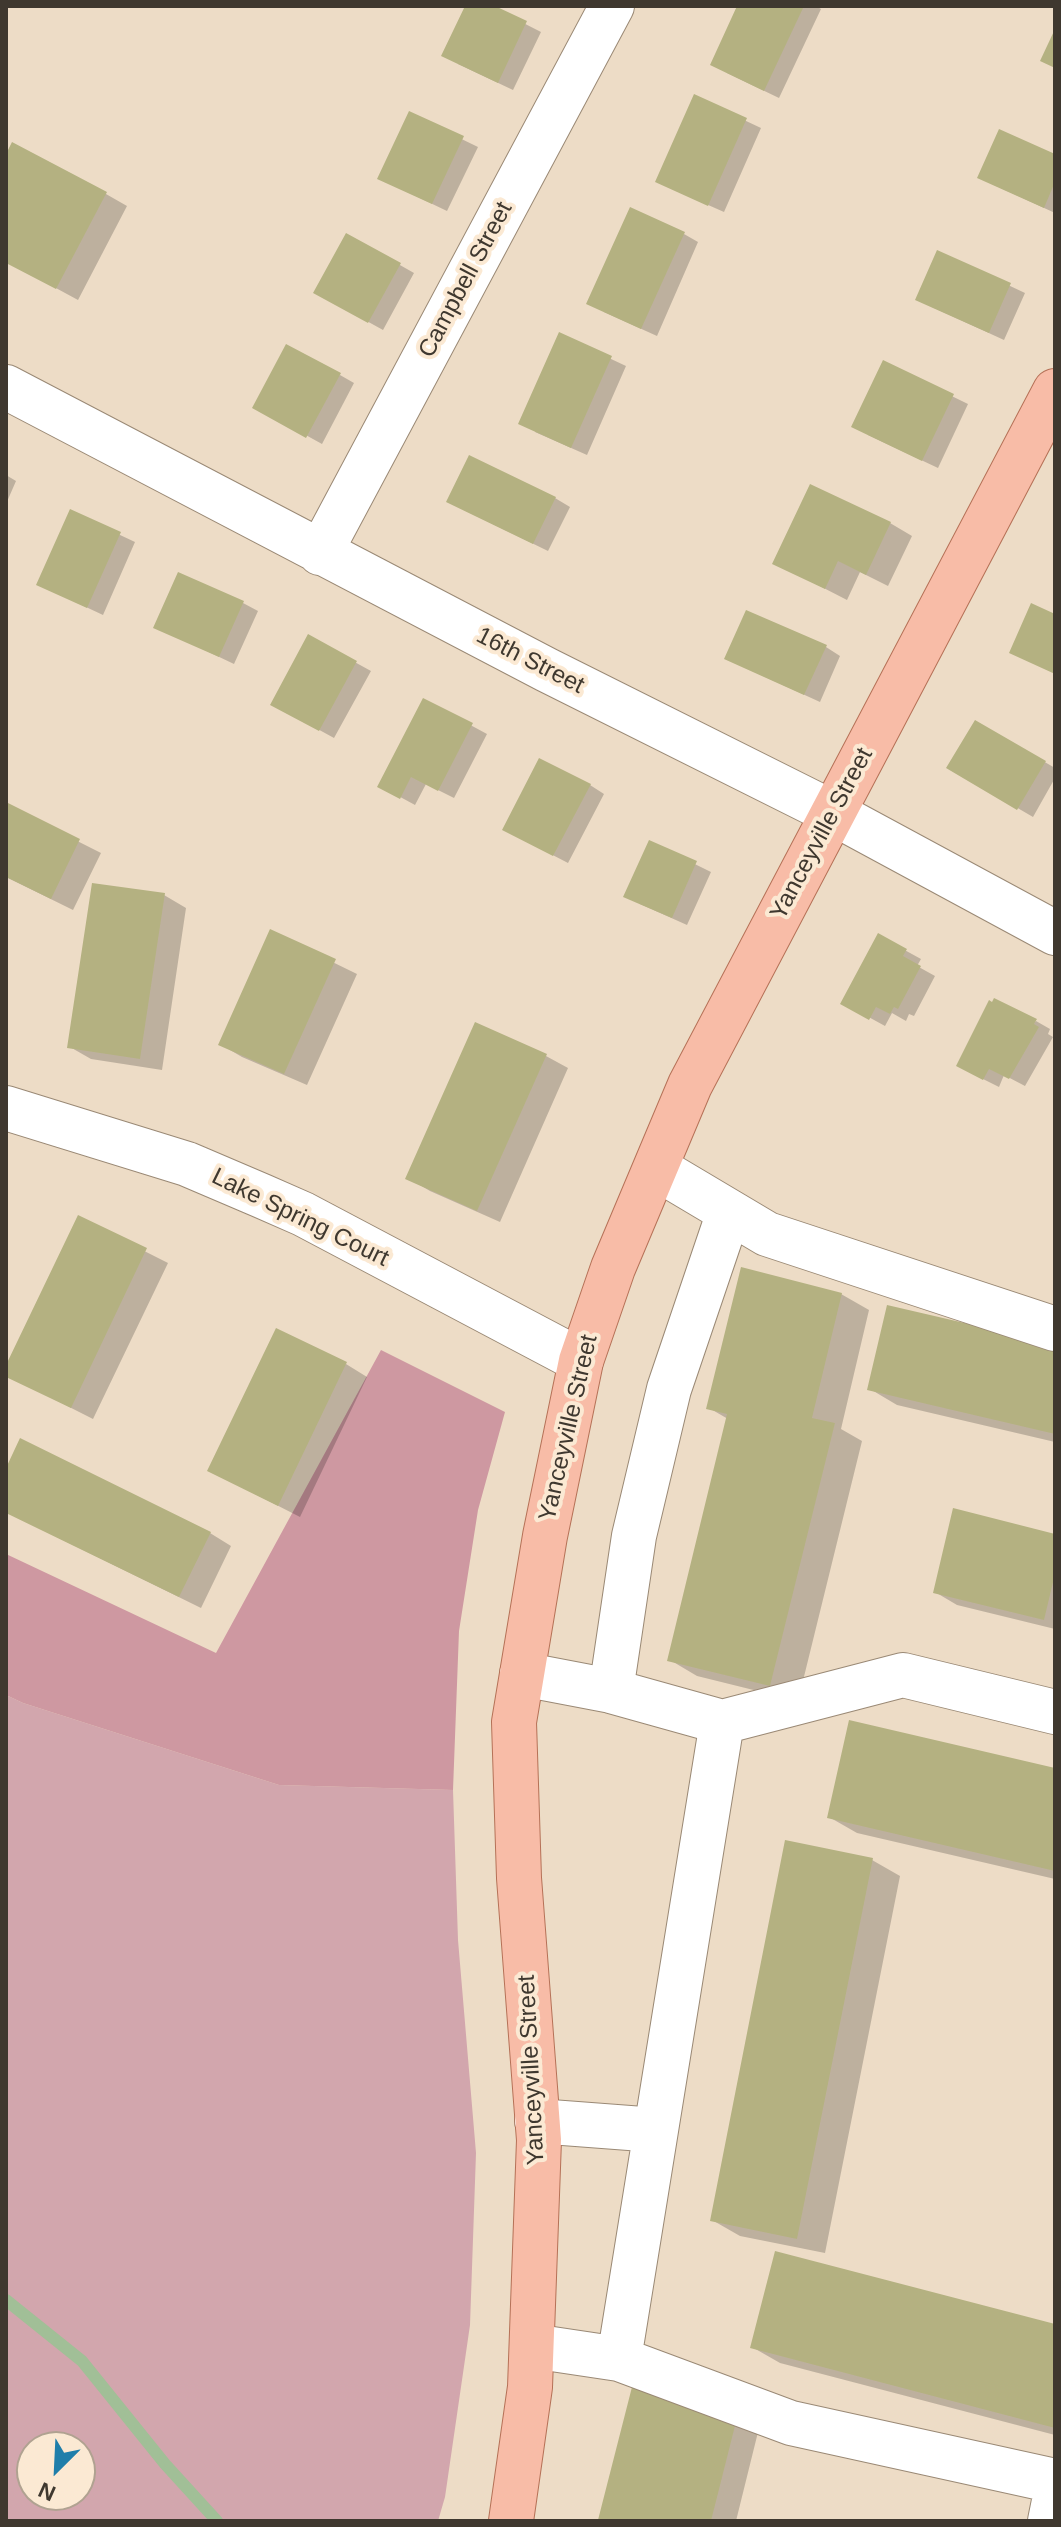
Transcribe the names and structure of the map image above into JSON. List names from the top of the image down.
{
  "streets": {
    "main road": ["Yanceyville Street"],
    "street": ["Campbell Street", "16th Street", "Lake Spring Court"]
  },
  "crossings": [
    ["Campbell Street", "16th Street"],
    ["16th Street", "Yanceyville Street"],
    ["Yanceyville Street", "Lake Spring Court"]
  ],
  "north": "bottom left"
}
